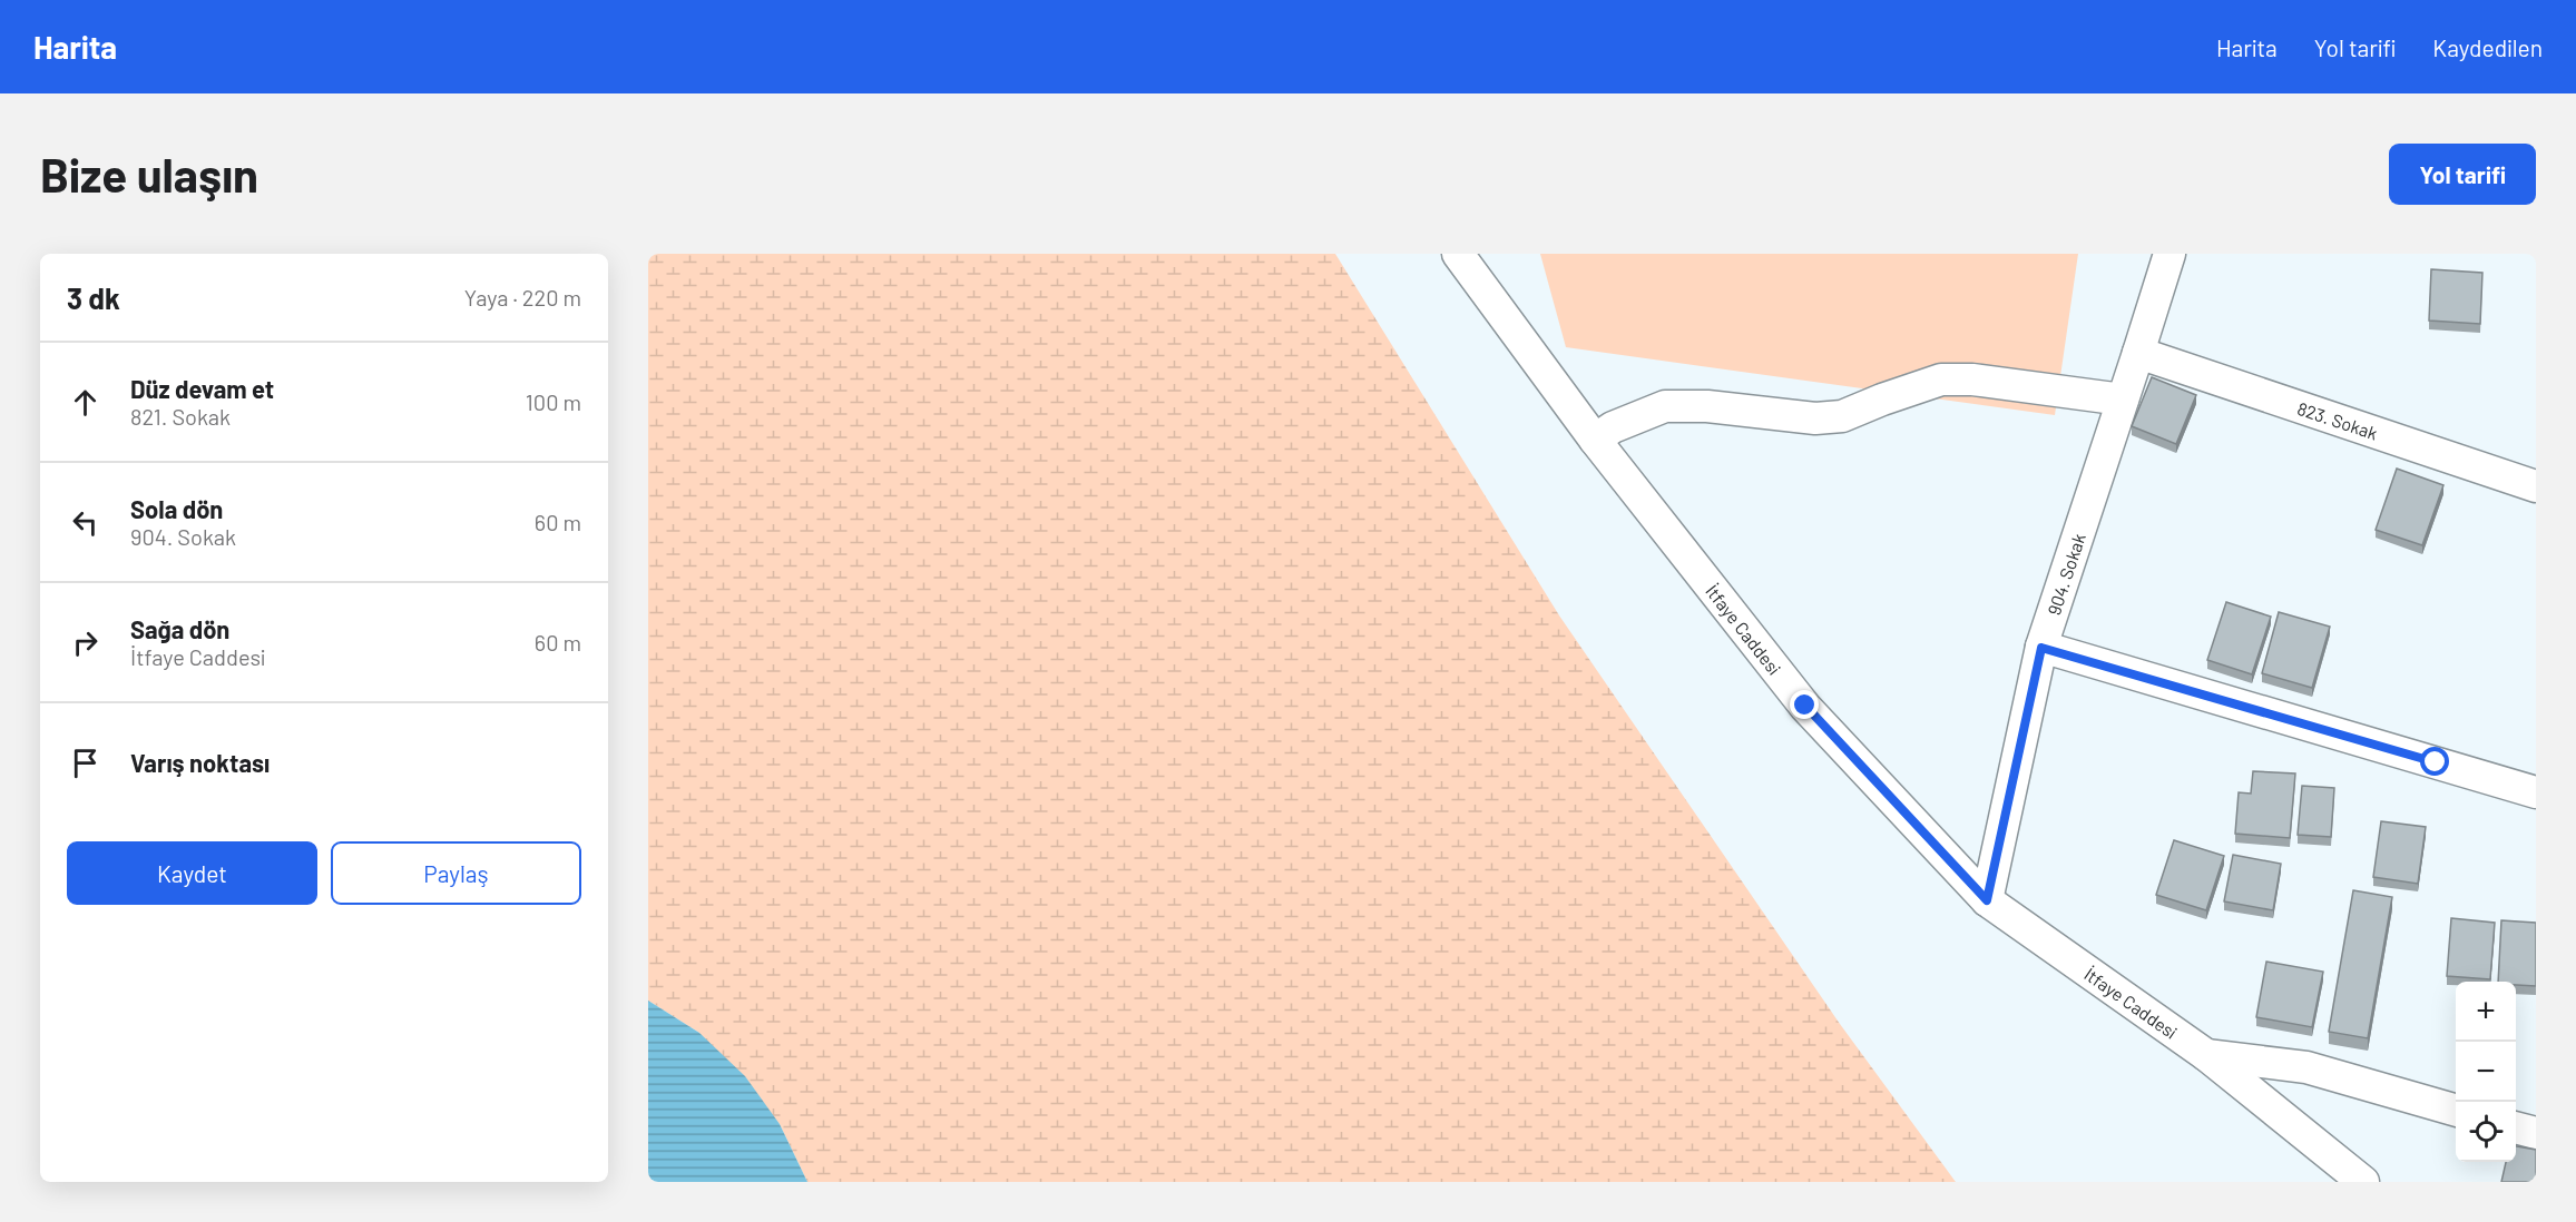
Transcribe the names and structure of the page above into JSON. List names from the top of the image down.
{
  "streets": {
    "street": ["823. Sokak", "904. Sokak", "İtfaye Caddesi"]
  },
  "crossings": [
    ["823. Sokak", "904. Sokak"],
    ["904. Sokak", "İtfaye Caddesi"]
  ],
  "page": {
    "header": "Harita",
    "nav": ["Harita", "Yol tarifi", "Kaydedilen"],
    "buttons": [
      "Yol tarifi",
      ["Kaydet", "Paylaş"]
    ],
    "title": "Bize ulaşın",
    "heading": ["3 dk", "Yaya · 220 m"],
    "list": [
      ["Düz devam et", "821. Sokak", "100 m"],
      ["Sola dön", "904. Sokak", "60 m"],
      ["Sağa dön", "İtfaye Caddesi", "60 m"],
      "Varış noktası"
    ],
    "map_buttons": ["+", "−"]
  }
}
